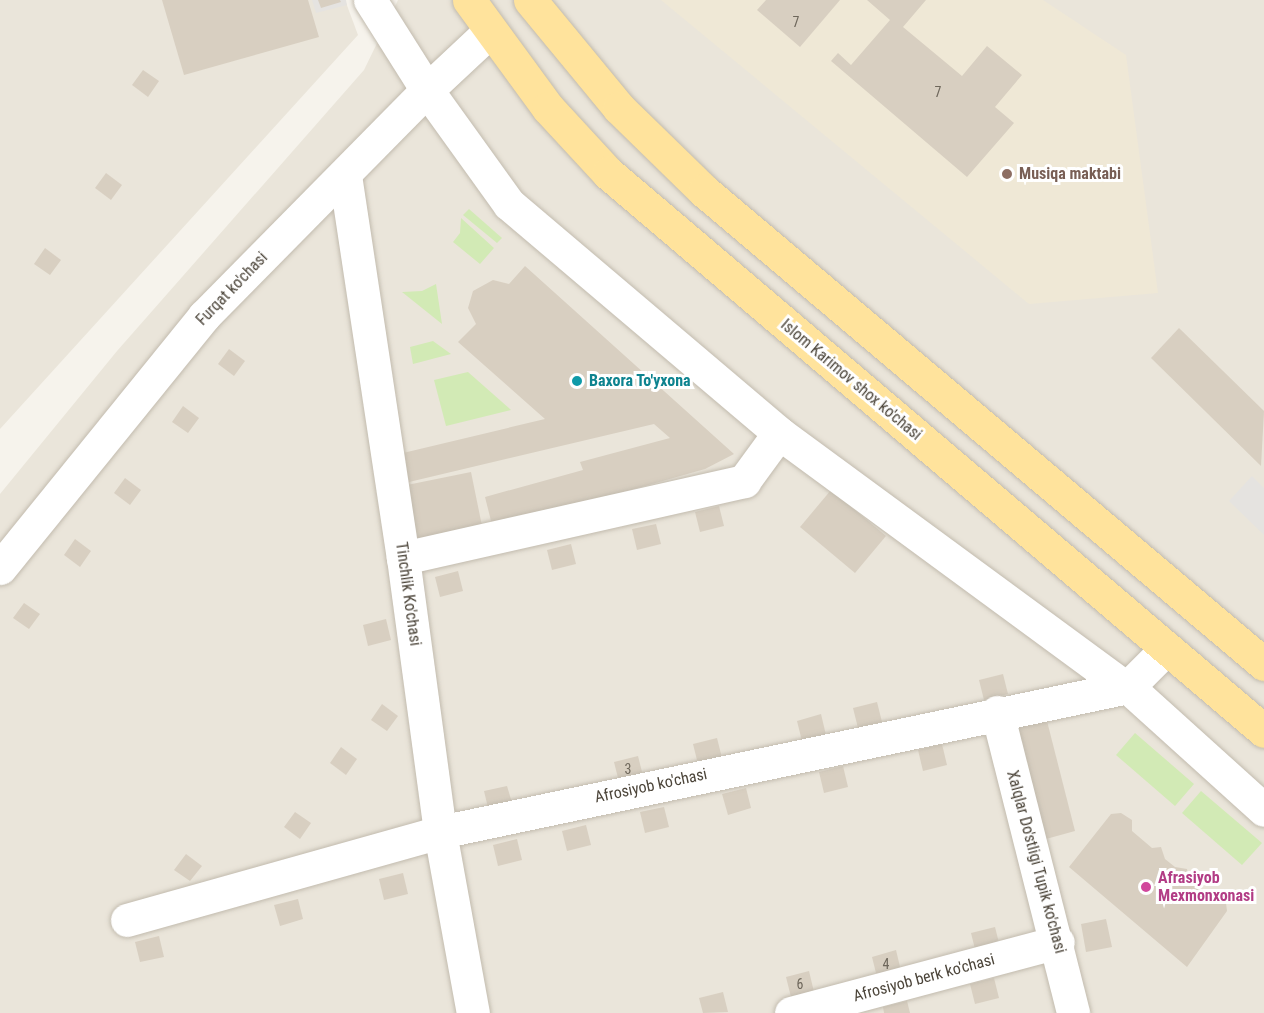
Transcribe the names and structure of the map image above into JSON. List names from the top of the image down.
{
  "streets": {
    "main road": ["Islom Karimov shox ko'chasi"],
    "street": [
      "Furqat ko'chasi",
      "Tinchlik Ko'chasi",
      "Afrosiyob ko'chasi",
      "Xalqlar Do'stligi Tupik ko'chasi",
      "Afrosiyob berk ko'chasi"
    ]
  },
  "crossings": [
    ["Furqat ko'chasi", "Islom Karimov shox ko'chasi"],
    ["Furqat ko'chasi", "Tinchlik Ko'chasi"],
    ["Tinchlik Ko'chasi", "Afrosiyob ko'chasi"],
    ["Afrosiyob ko'chasi", "Xalqlar Do'stligi Tupik ko'chasi"],
    ["Xalqlar Do'stligi Tupik ko'chasi", "Afrosiyob berk ko'chasi"]
  ],
  "places": ["Musiqa maktabi", "Baxora To'yxona", "Afrasiyob Mexmonxonasi"],
  "house_numbers": [
    "7",
    "7",
    "3",
    "4",
    "6"
  ]
}
